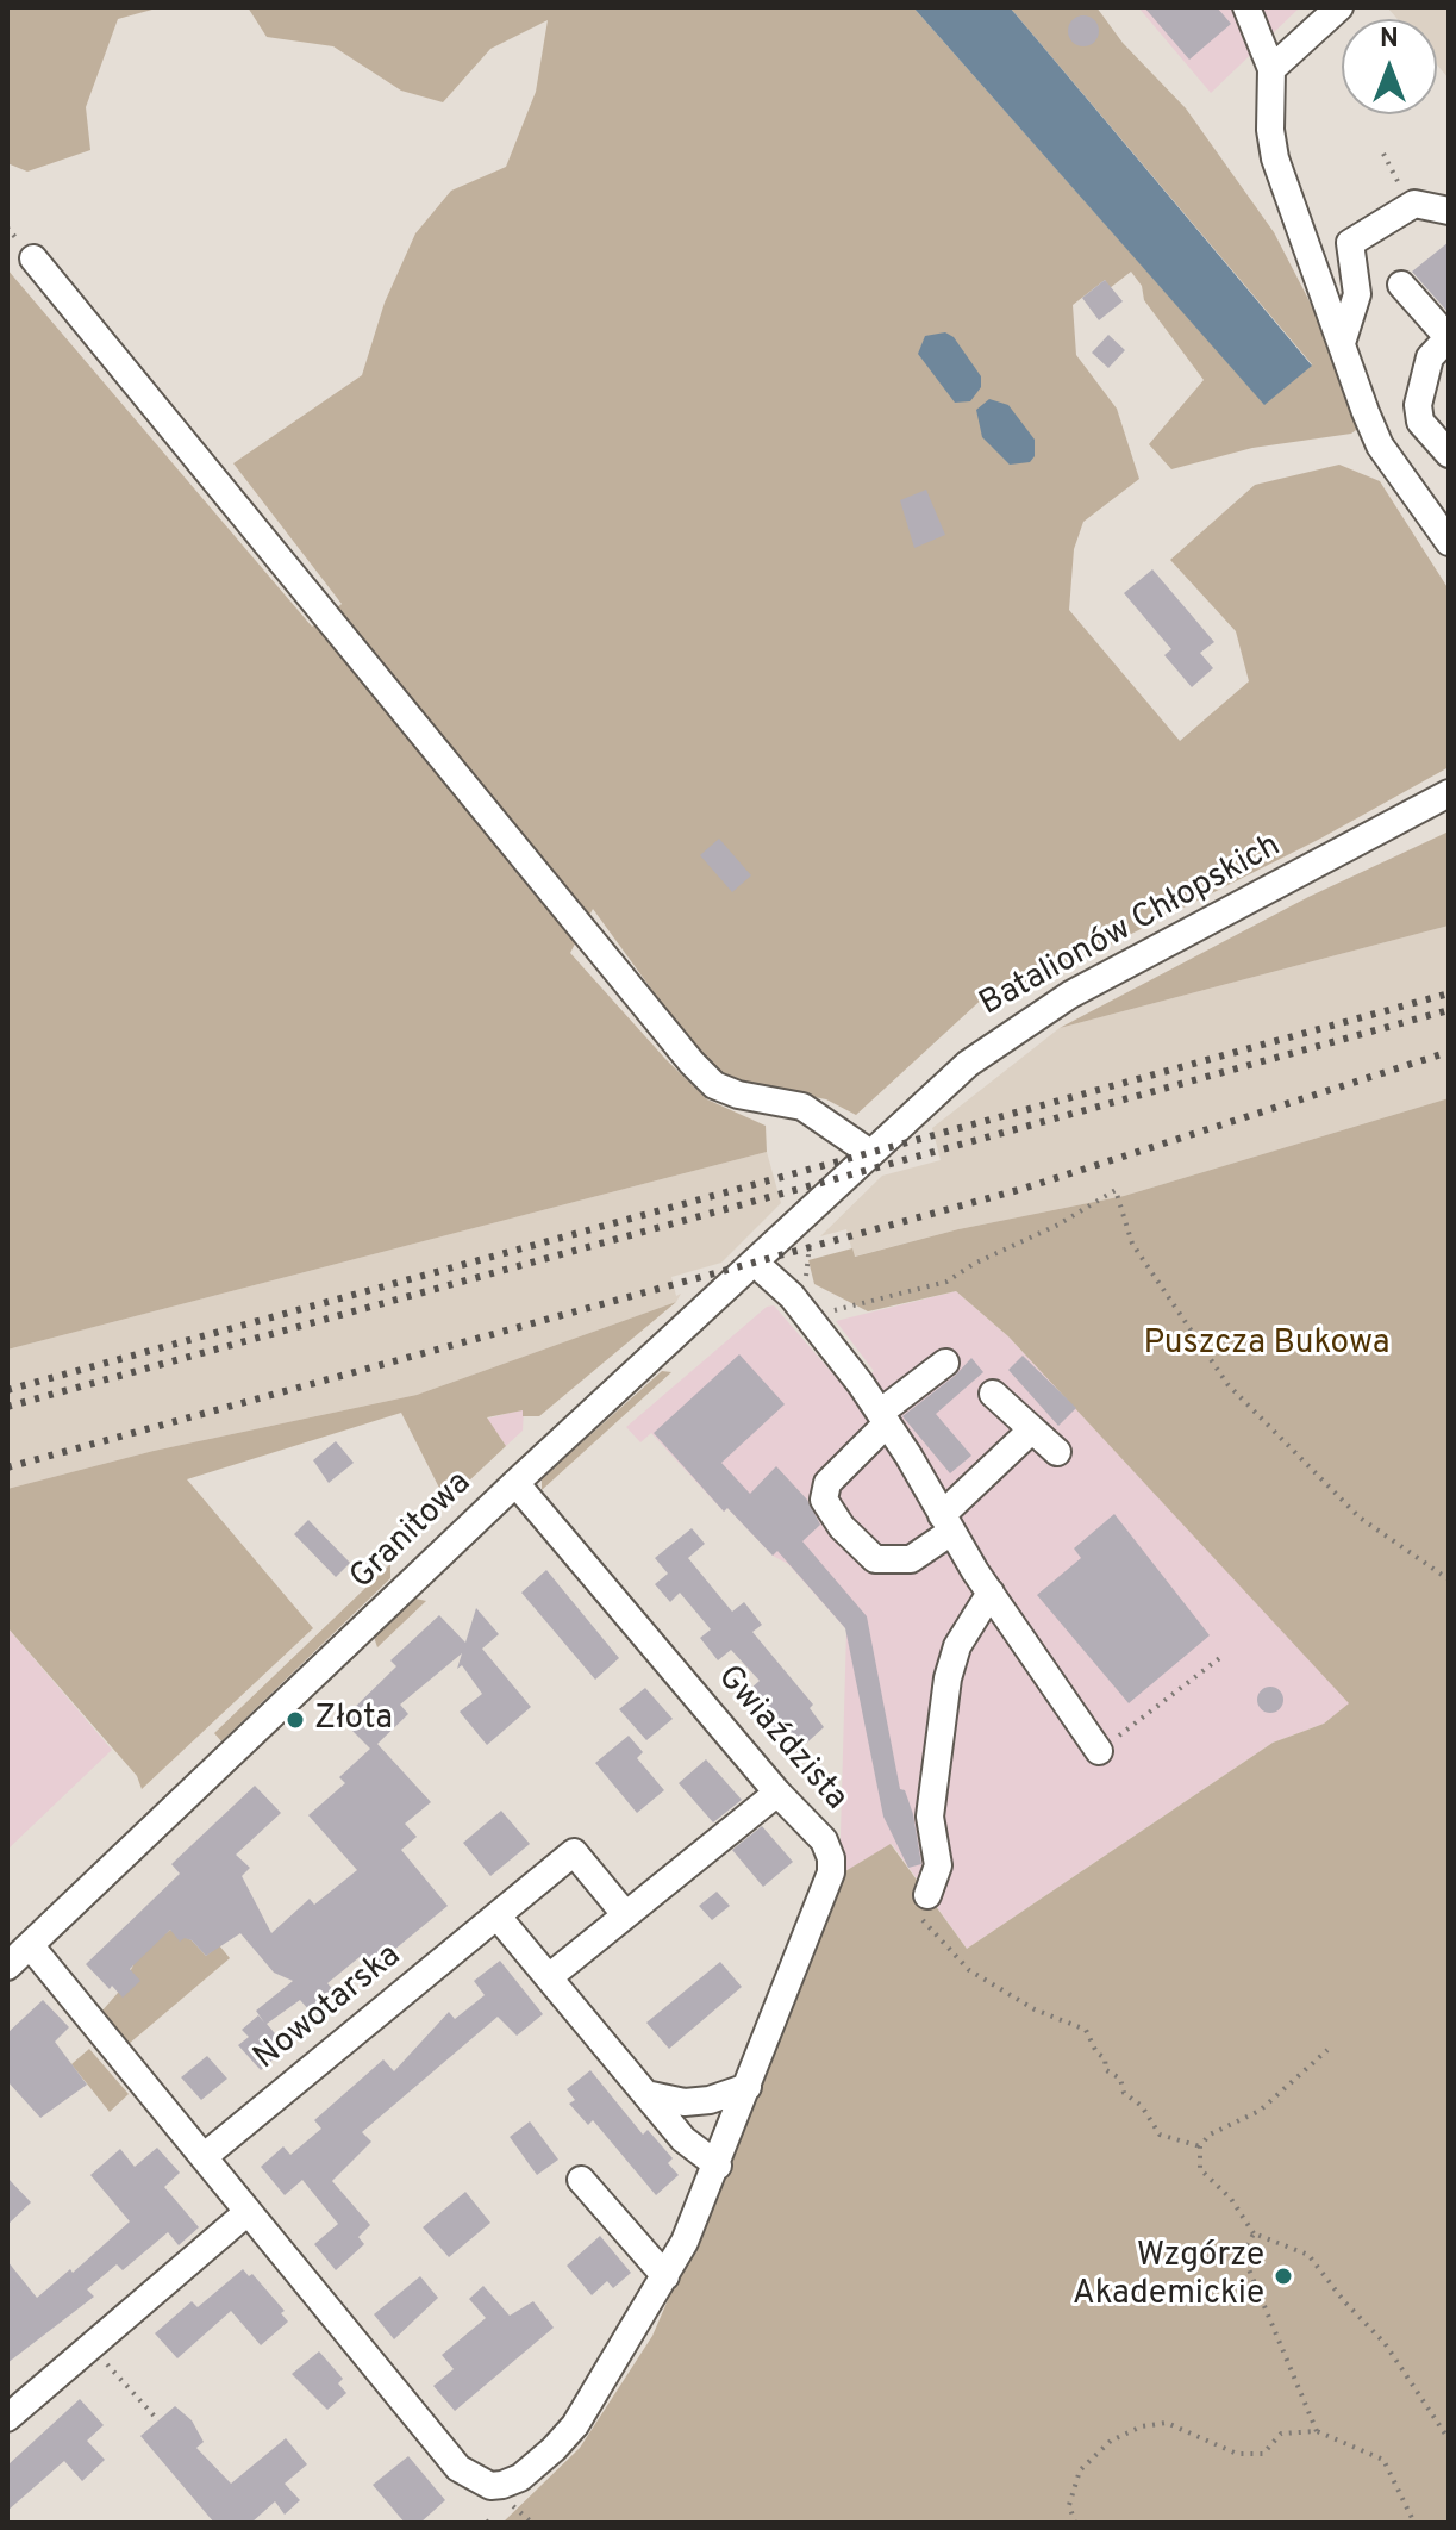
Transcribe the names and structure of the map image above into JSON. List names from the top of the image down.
{
  "streets": {
    "street": [
      "Batalionów Chłopskich",
      "Granitowa",
      "Gwiaździsta",
      "Nowotarska"
    ]
  },
  "crossings": [
    ["Batalionów Chłopskich", "Granitowa"],
    ["Granitowa", "Gwiaździsta"]
  ],
  "parks": ["Puszcza Bukowa"],
  "places": ["Złota", "Wzgórze Akademickie"],
  "north": "top"
}
